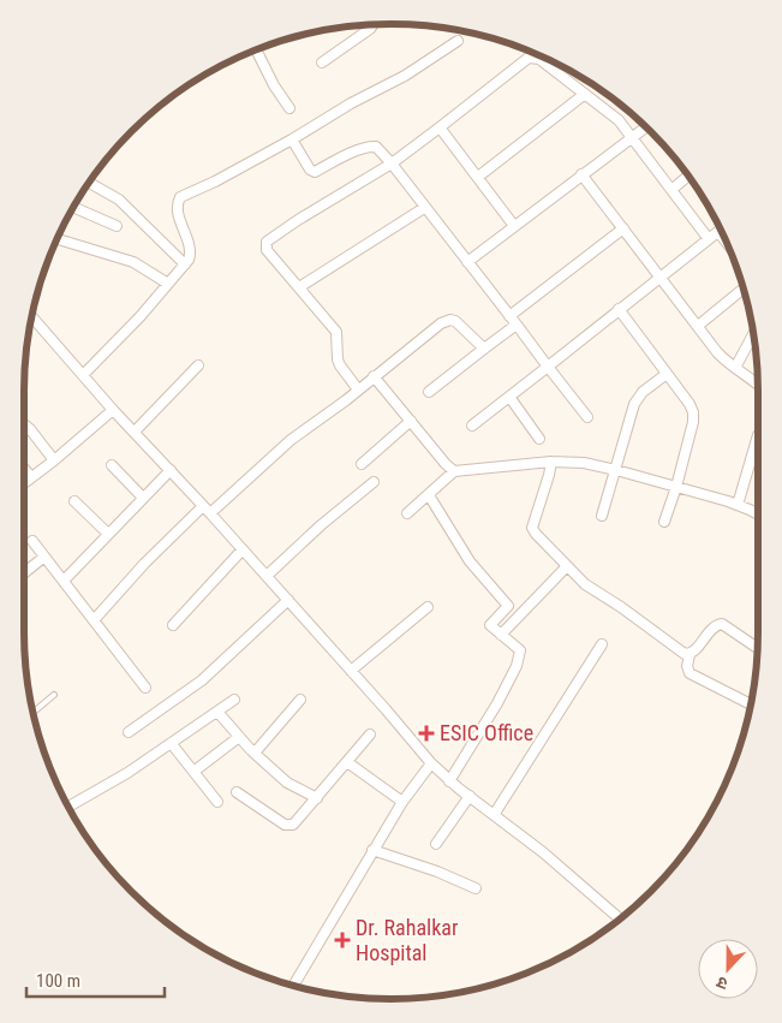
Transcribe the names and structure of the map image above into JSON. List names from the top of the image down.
{
  "places": {
    "health": ["ESIC Office", "Dr. Rahalkar Hospital"]
  },
  "scale_bar": "100 m",
  "north": "bottom"
}
